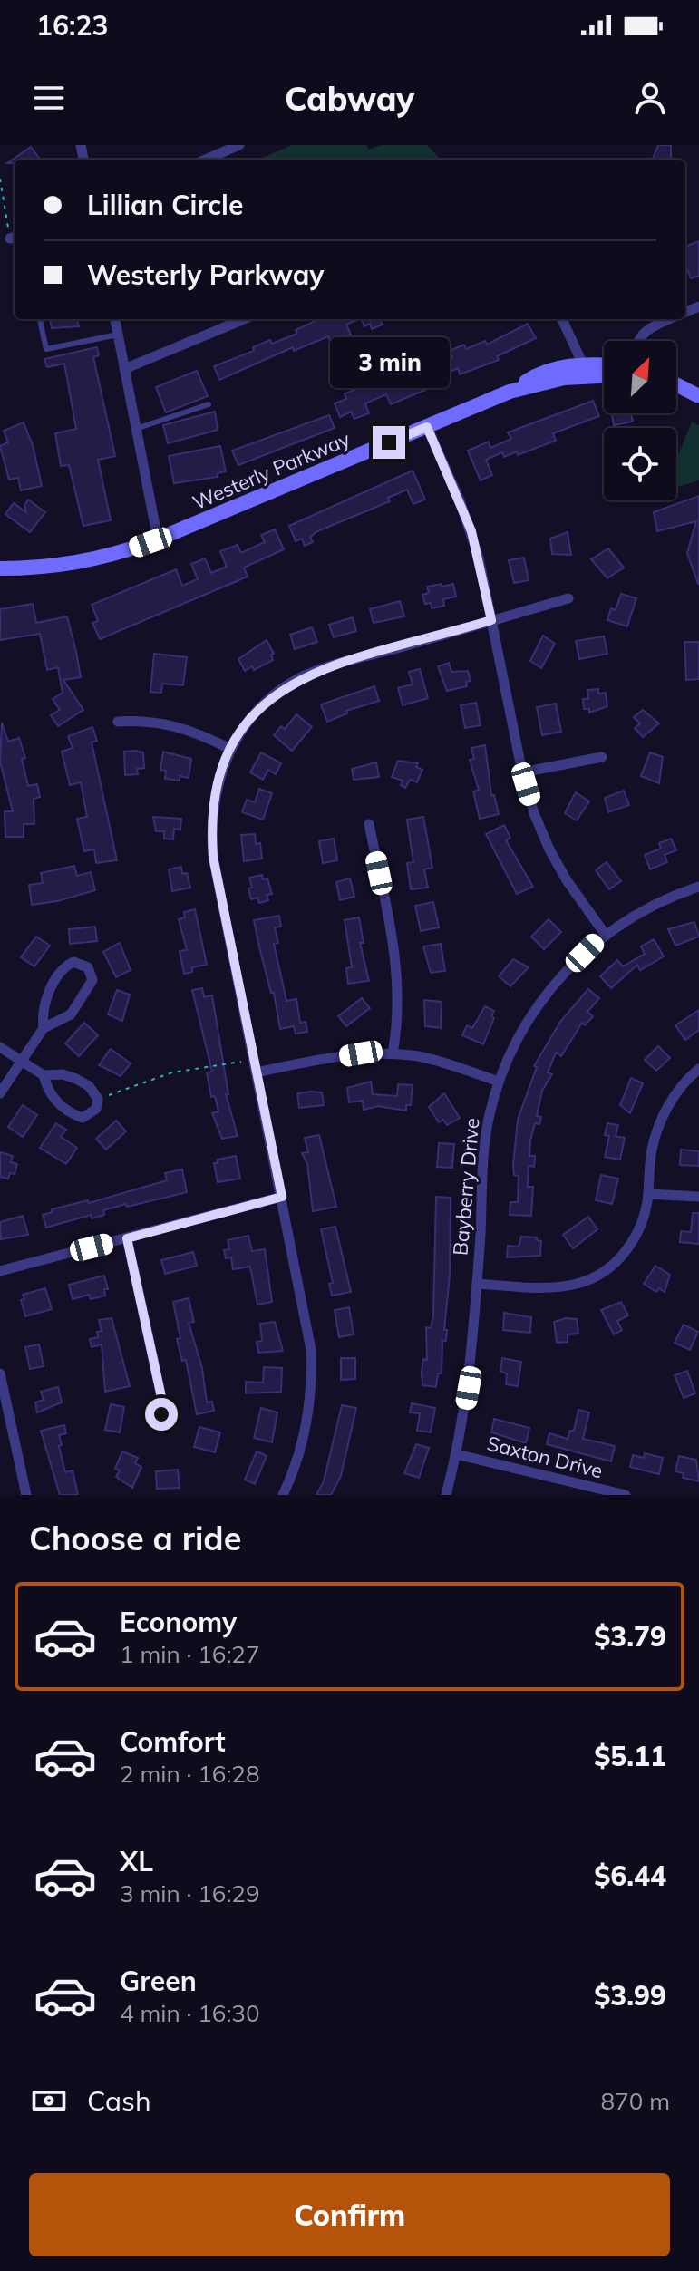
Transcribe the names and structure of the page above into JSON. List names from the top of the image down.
{
  "streets": {
    "main road": ["Westerly Parkway"],
    "street": ["Bayberry Drive", "Saxton Drive"]
  },
  "crossings": [
    ["Bayberry Drive", "Saxton Drive"]
  ],
  "north": "top right",
  "page": {
    "status": "16:23",
    "header": "Cabway",
    "banner": ["Lillian Circle", "Westerly Parkway"],
    "bubble": "3 min",
    "heading": "Choose a ride",
    "list": [
      {
        "name": "Economy",
        "note": "1 min · 16:27",
        "value": "$3.79"
      },
      {
        "name": "Comfort",
        "note": "2 min · 16:28",
        "value": "$5.11"
      },
      {
        "name": "XL",
        "note": "3 min · 16:29",
        "value": "$6.44"
      },
      {
        "name": "Green",
        "note": "4 min · 16:30",
        "value": "$3.99"
      }
    ],
    "pay": ["Cash", "870 m"],
    "buttons": "Confirm"
  }
}
